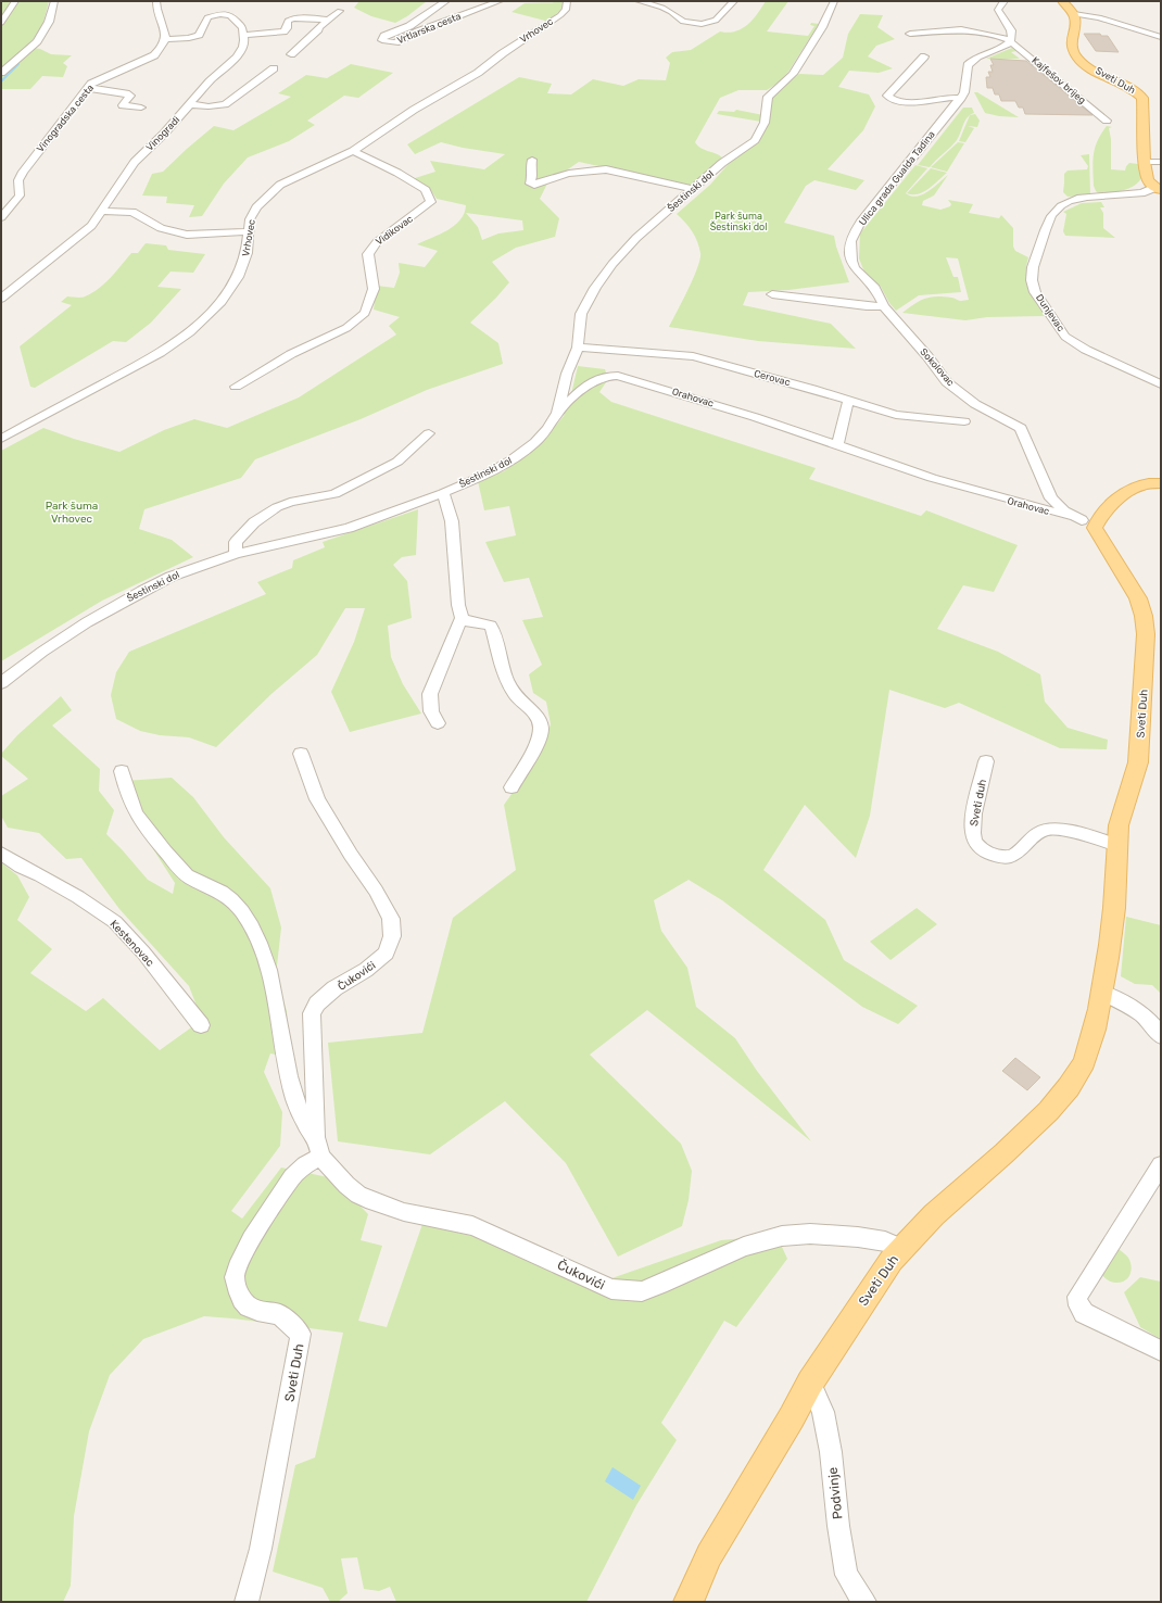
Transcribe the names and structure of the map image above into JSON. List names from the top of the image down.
{
  "streets": {
    "main road": ["Sveti Duh"],
    "street": [
      "Vrtlarska cesta",
      "Vrhovec",
      "Kajfešov brijeg",
      "Vinogradska cesta",
      "Vinogradi",
      "Ulica grada Gualda Tadina",
      "Šestinski dol",
      "Vidikovac",
      "Dunjevac",
      "Sokolovac",
      "Cerovac",
      "Orahovac",
      "Sveti duh",
      "Kestenovac",
      "Čukovići",
      "Podvinje"
    ]
  },
  "crossings": [
    ["Vrhovec", "Vidikovac"],
    ["Kajfešov brijeg", "Ulica grada Gualda Tadina"],
    ["Sveti Duh", "Dunjevac"],
    ["Sveti Duh", "Sokolovac"],
    ["Sveti Duh", "Orahovac"],
    ["Sveti Duh", "Sveti duh"],
    ["Sveti Duh", "Čukovići"],
    ["Sveti Duh", "Podvinje"],
    ["Ulica grada Gualda Tadina", "Sokolovac"],
    ["Šestinski dol", "Cerovac"],
    ["Šestinski dol", "Orahovac"],
    ["Sokolovac", "Orahovac"]
  ],
  "parks": ["Park šuma Šestinski dol", "Park šuma Vrhovec"]
}
